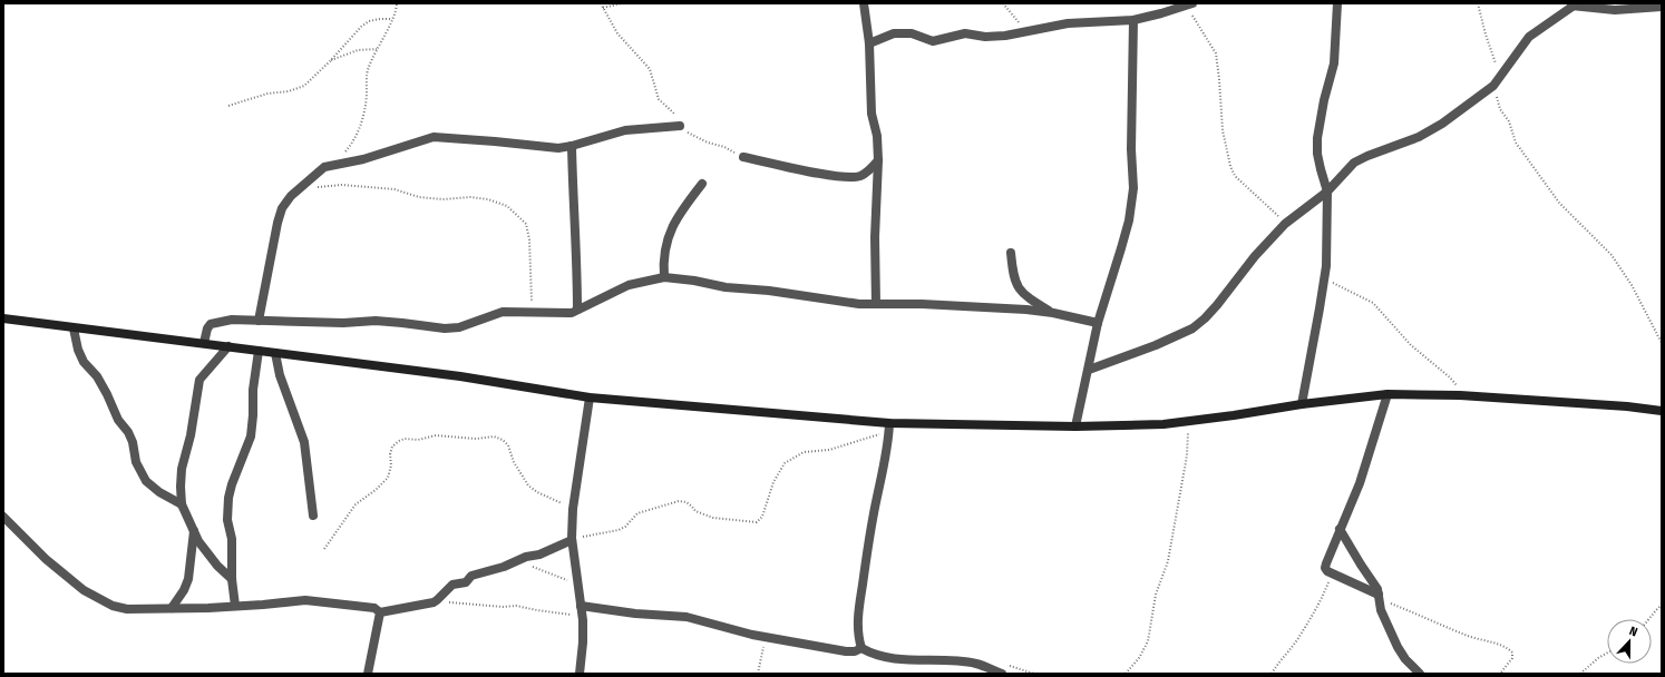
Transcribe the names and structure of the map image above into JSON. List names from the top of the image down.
{
  "north": "top"
}
